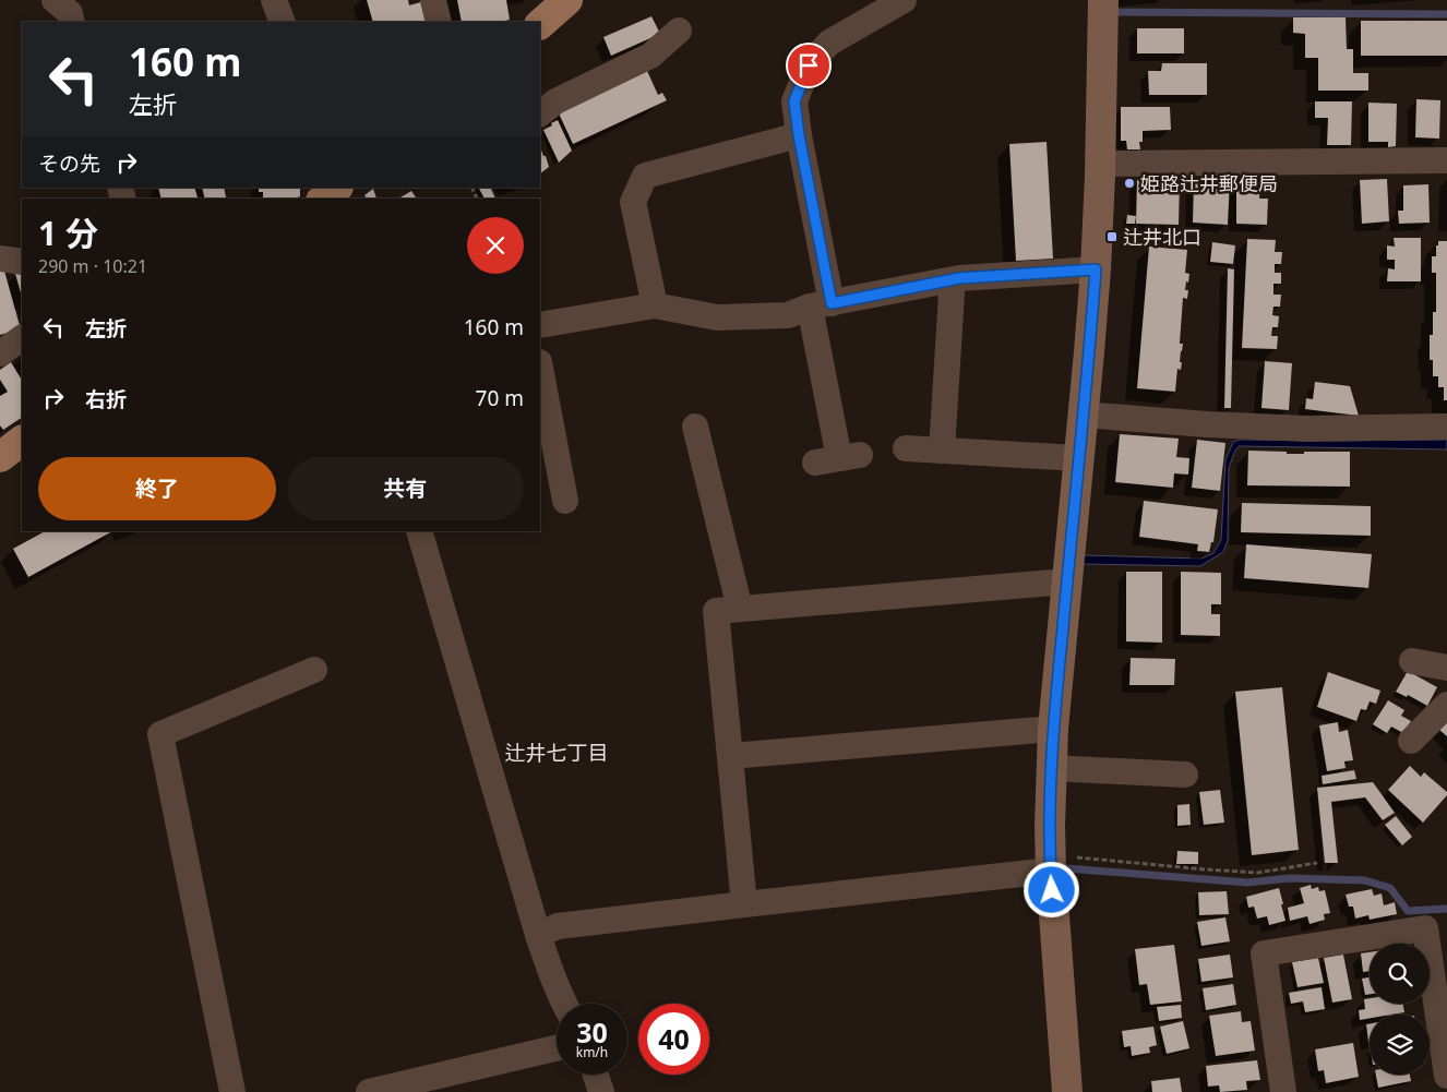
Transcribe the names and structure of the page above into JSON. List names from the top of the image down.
{
  "districts": ["辻井七丁目"],
  "places": {
    "other": ["姫路辻井郵便局"],
    "transit": ["辻井北口"]
  },
  "page": {
    "turn": ["160 m", "左折"],
    "then": "その先",
    "heading": ["1 分", "290 m · 10:21"],
    "list": [
      {
        "name": "左折",
        "value": "160 m"
      },
      {
        "name": "右折",
        "value": "70 m"
      }
    ],
    "buttons": ["終了", "共有"],
    "speed": "30 km/h",
    "limit": "40"
  }
}
